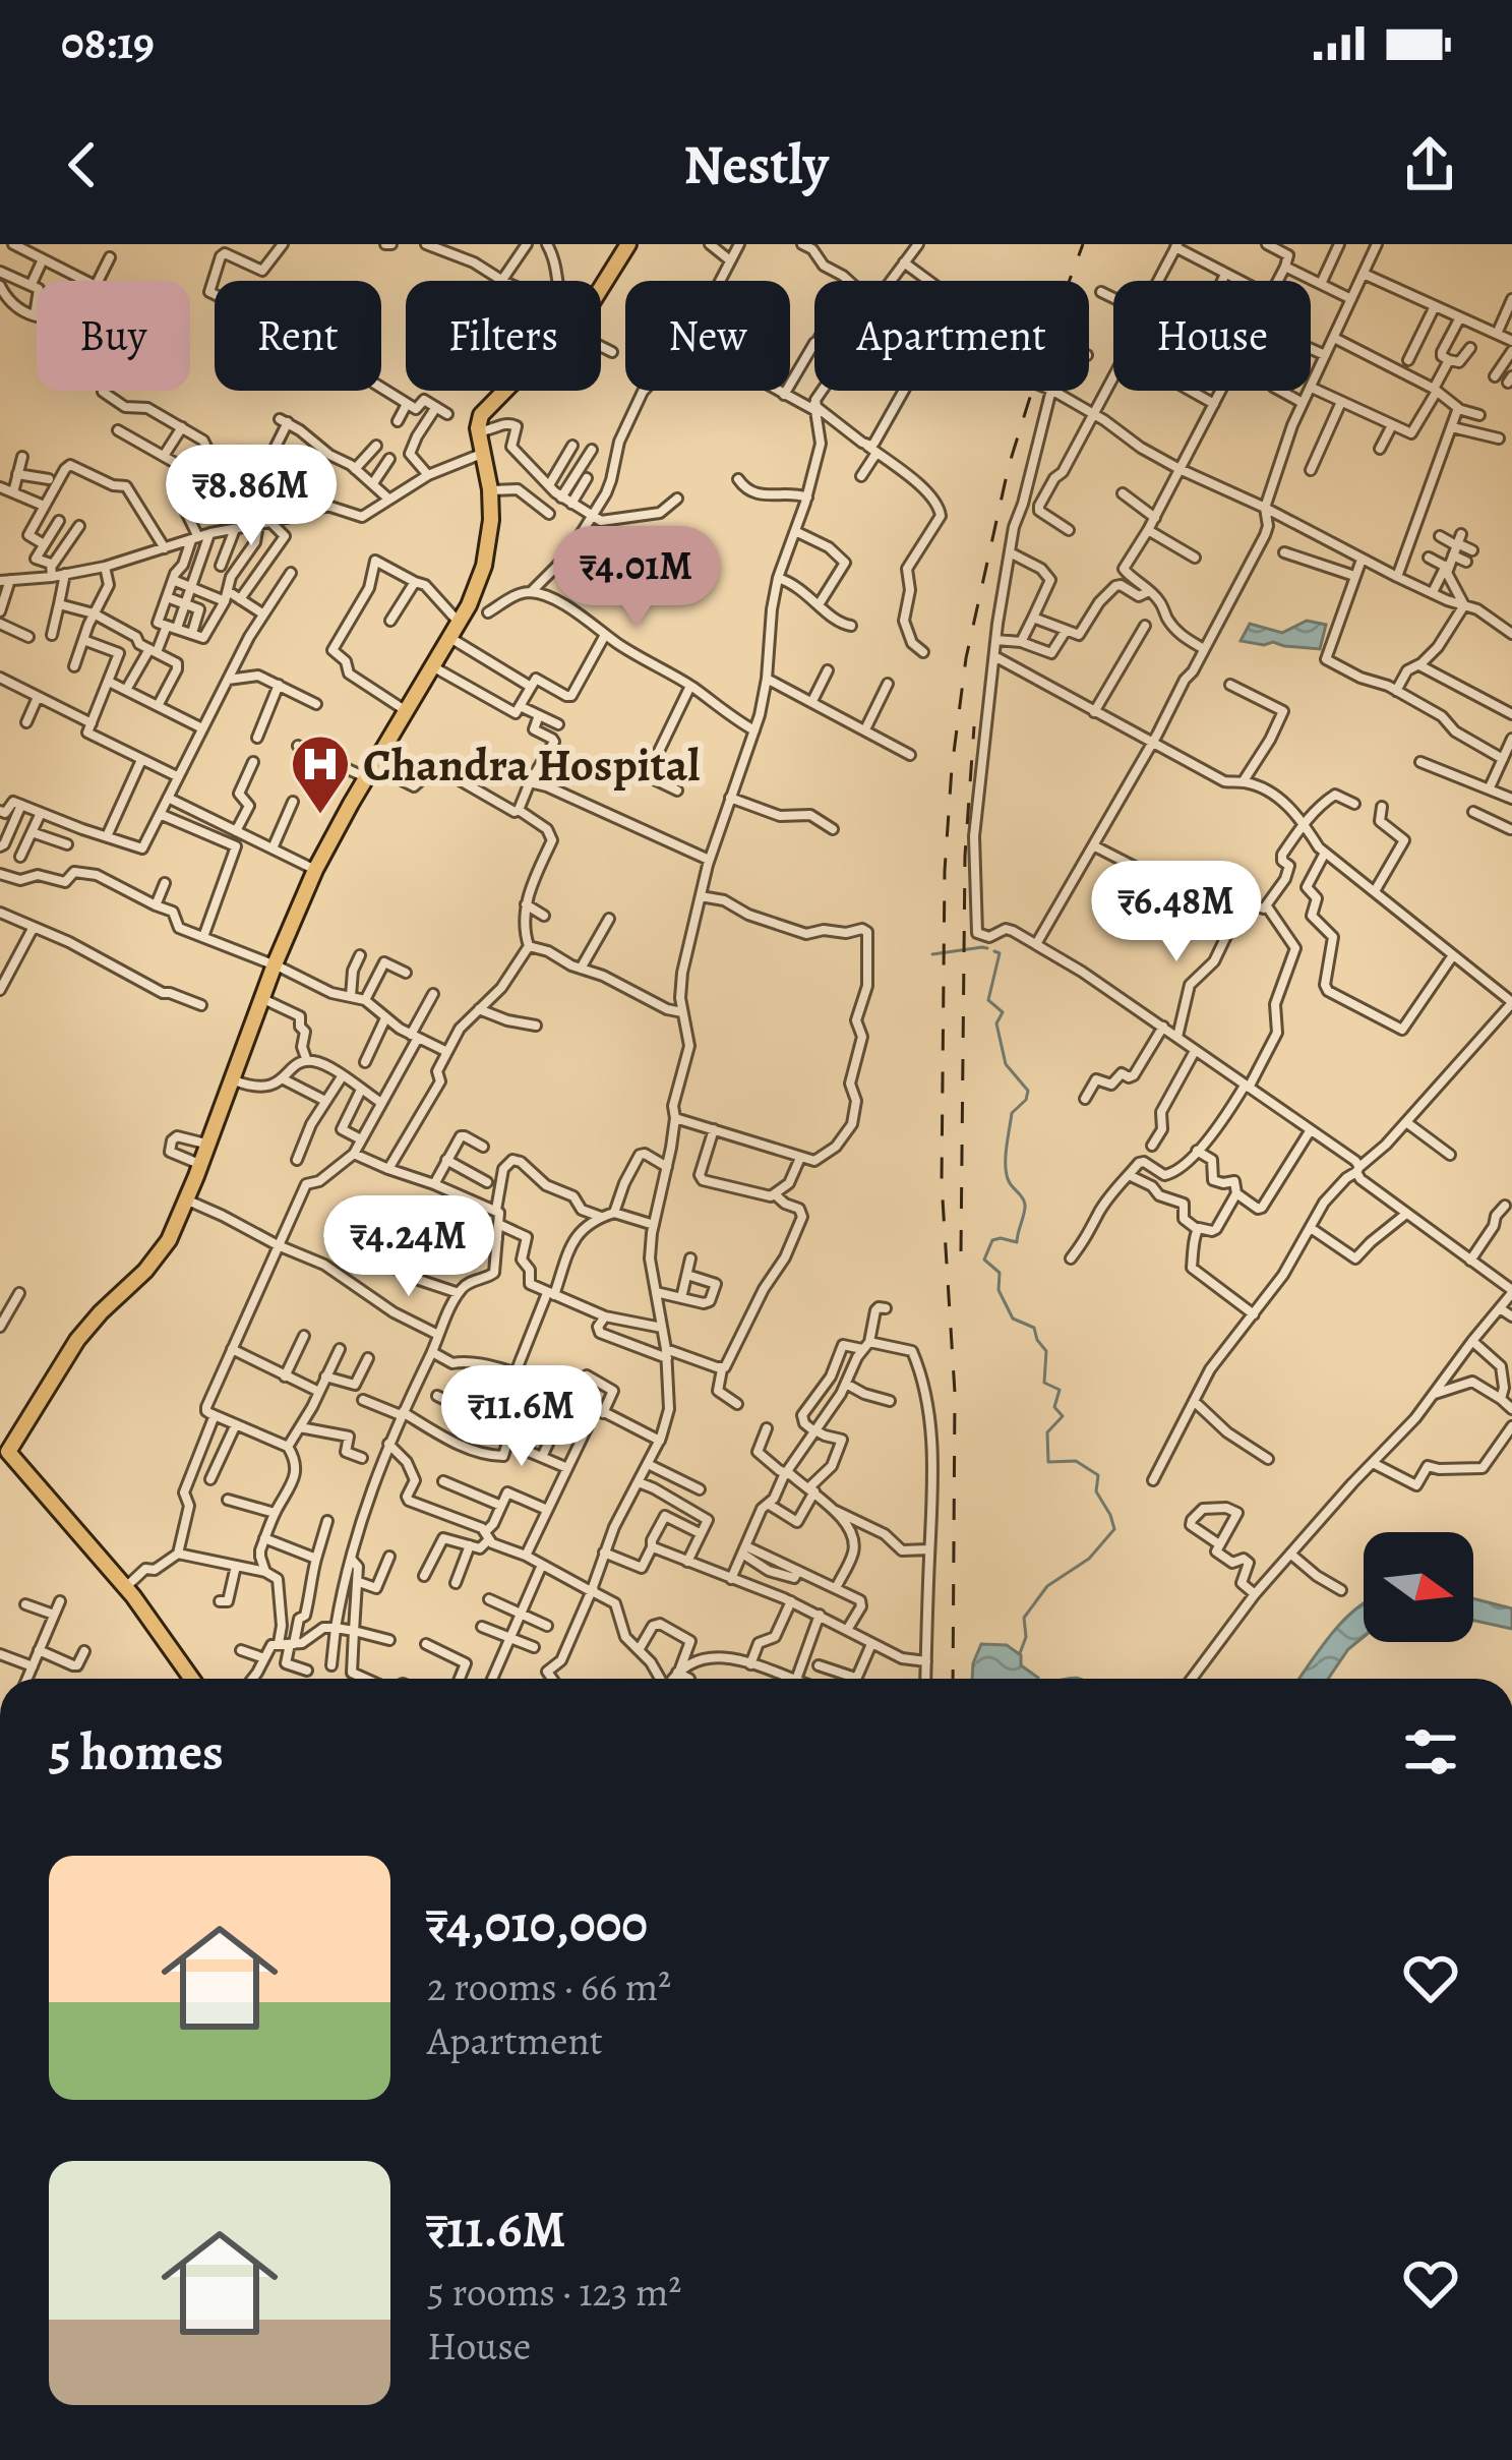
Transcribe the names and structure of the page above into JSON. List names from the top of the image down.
{
  "places": {
    "hospital": ["Chandra Hospital"]
  },
  "north": "right",
  "page": {
    "status": "08:19",
    "header": "Nestly",
    "chip": [
      "Buy",
      "Rent",
      "Filters",
      "New",
      "Apartment",
      "House"
    ],
    "price": [
      "₹8.86M",
      "₹4.01M",
      "₹6.48M",
      "₹4.24M",
      "₹11.6M"
    ],
    "heading": "5 homes",
    "list": [
      {
        "name": "₹4,010,000",
        "note": "2 rooms · 66 m² · Apartment"
      },
      {
        "name": "₹11.6M",
        "note": "5 rooms · 123 m² · House"
      }
    ]
  }
}
